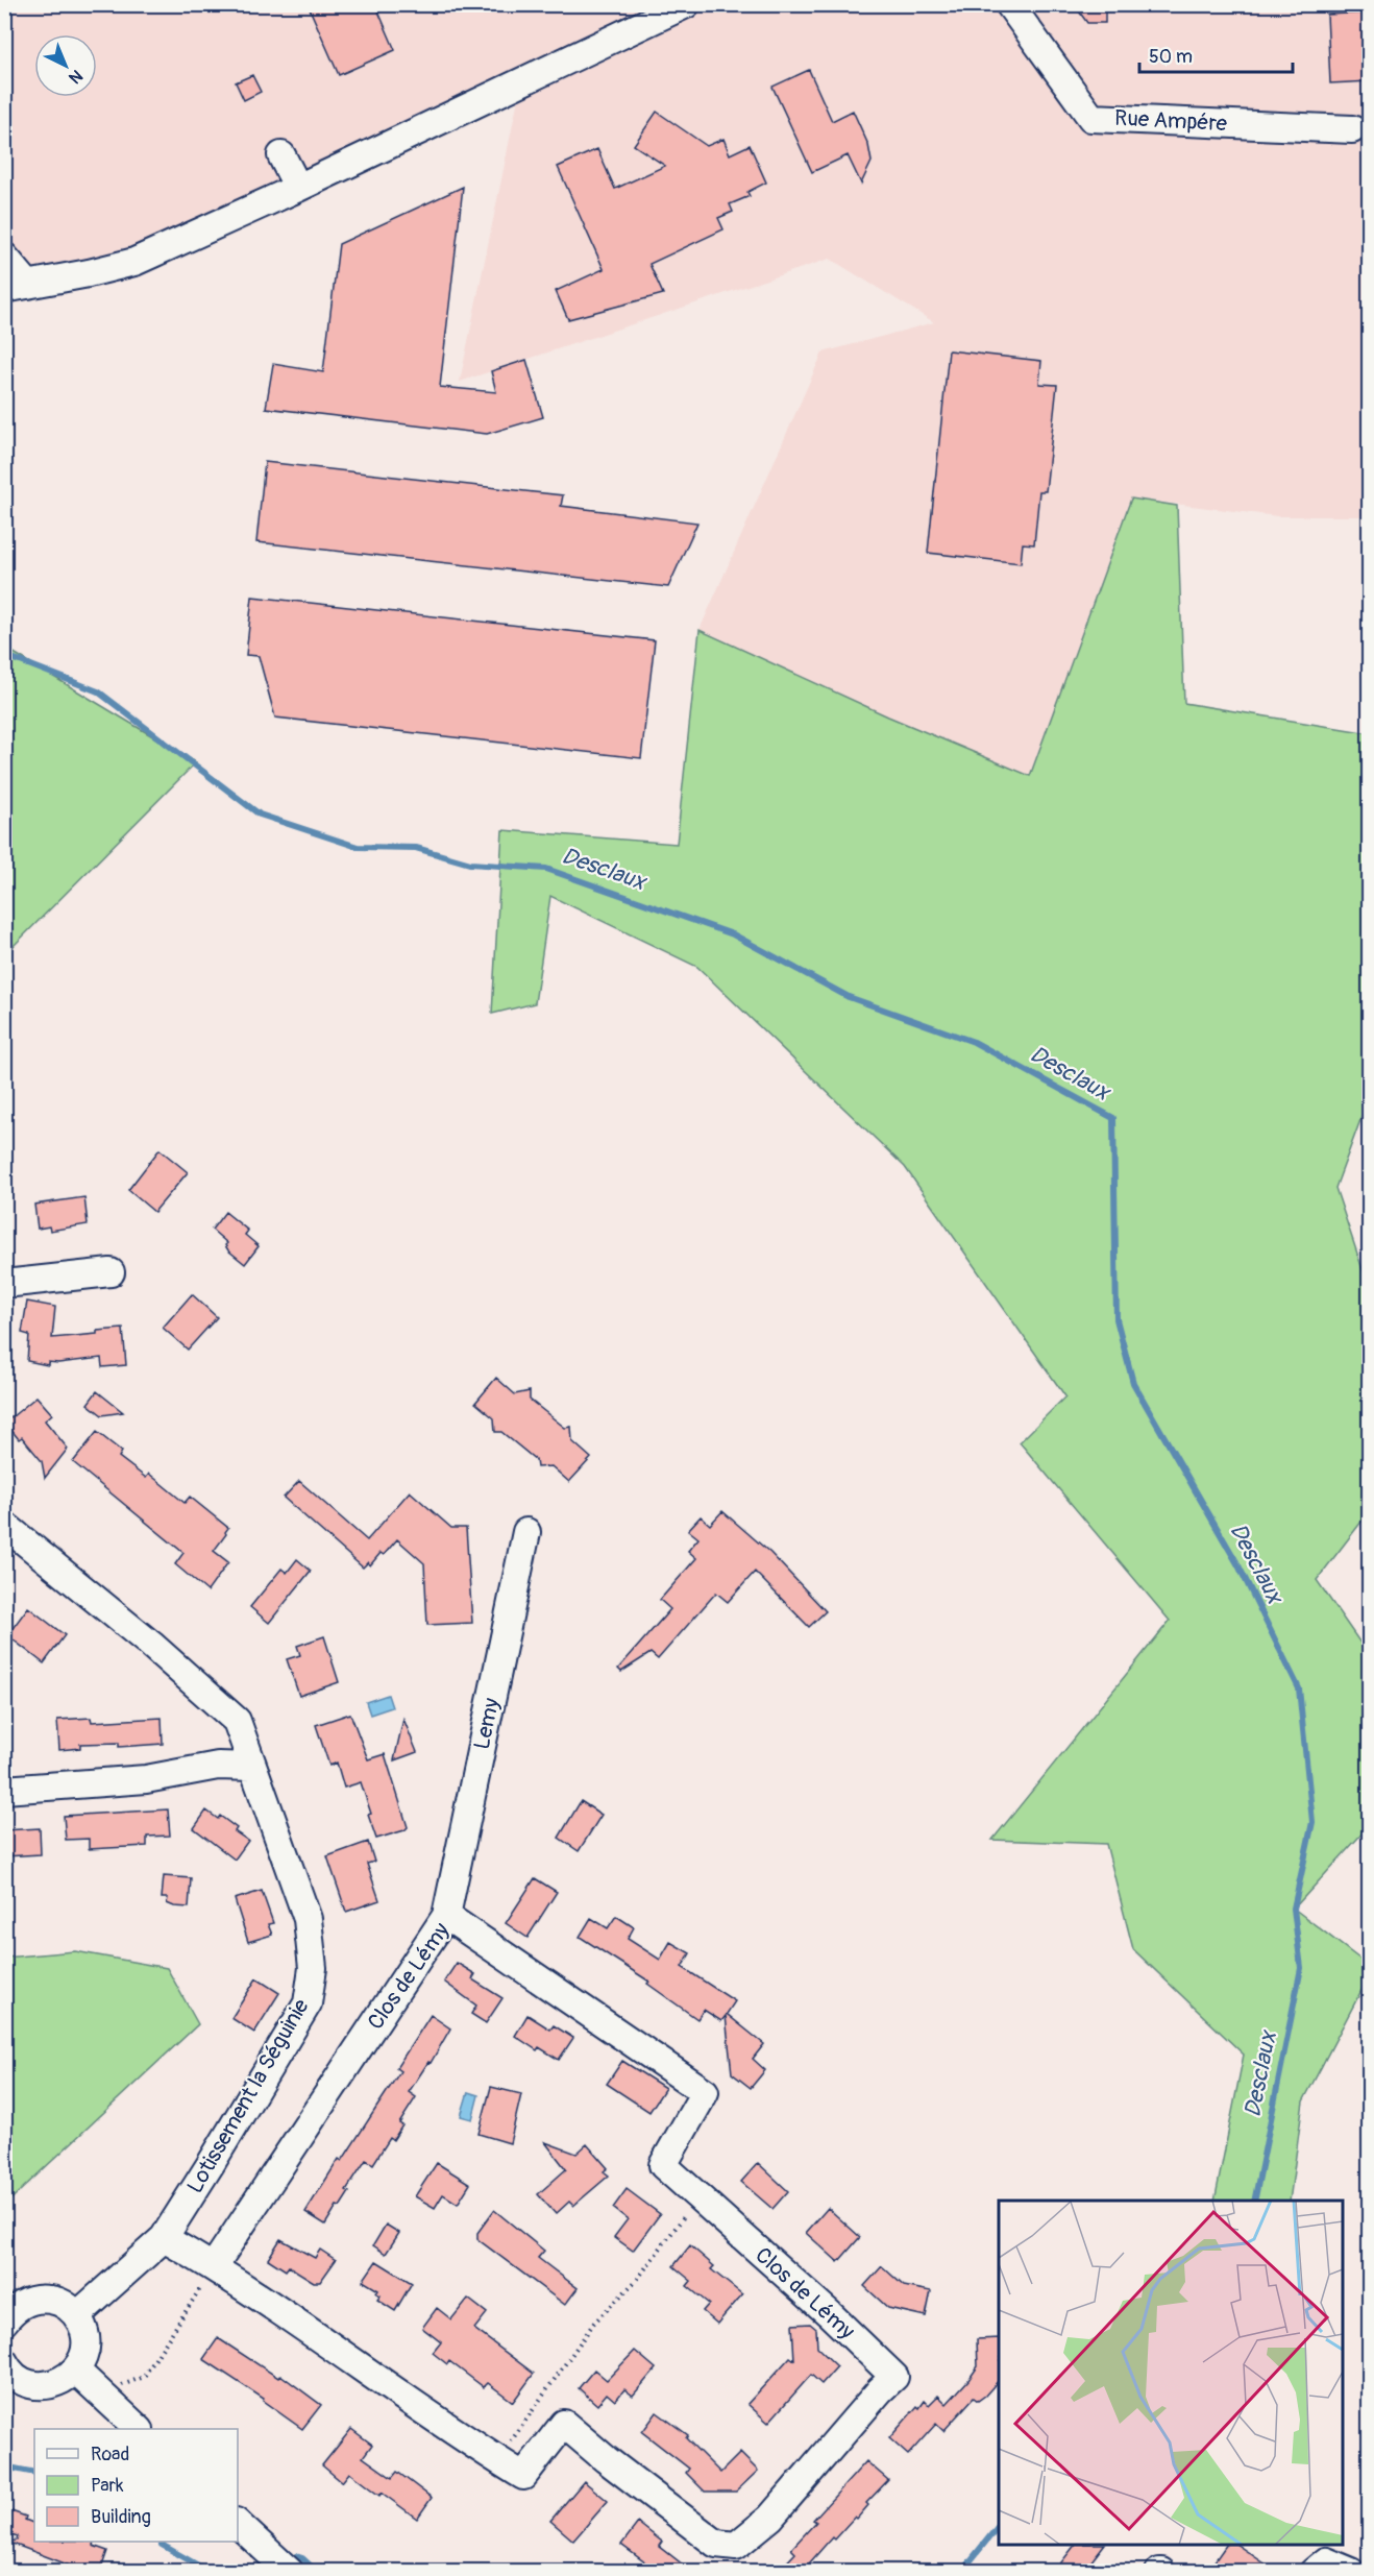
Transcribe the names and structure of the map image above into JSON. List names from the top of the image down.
{
  "streets": {
    "street": [
      "Rue Ampére",
      "Lemy",
      "Clos de Lémy",
      "Lotissement la Séguinie"
    ]
  },
  "crossings": [
    ["Lemy", "Clos de Lémy"],
    ["Clos de Lémy", "Lotissement la Séguinie"]
  ],
  "water": ["Desclaux"],
  "legend": ["Road", "Park", "Building"],
  "scale_bar": "50 m",
  "north": "bottom right"
}
